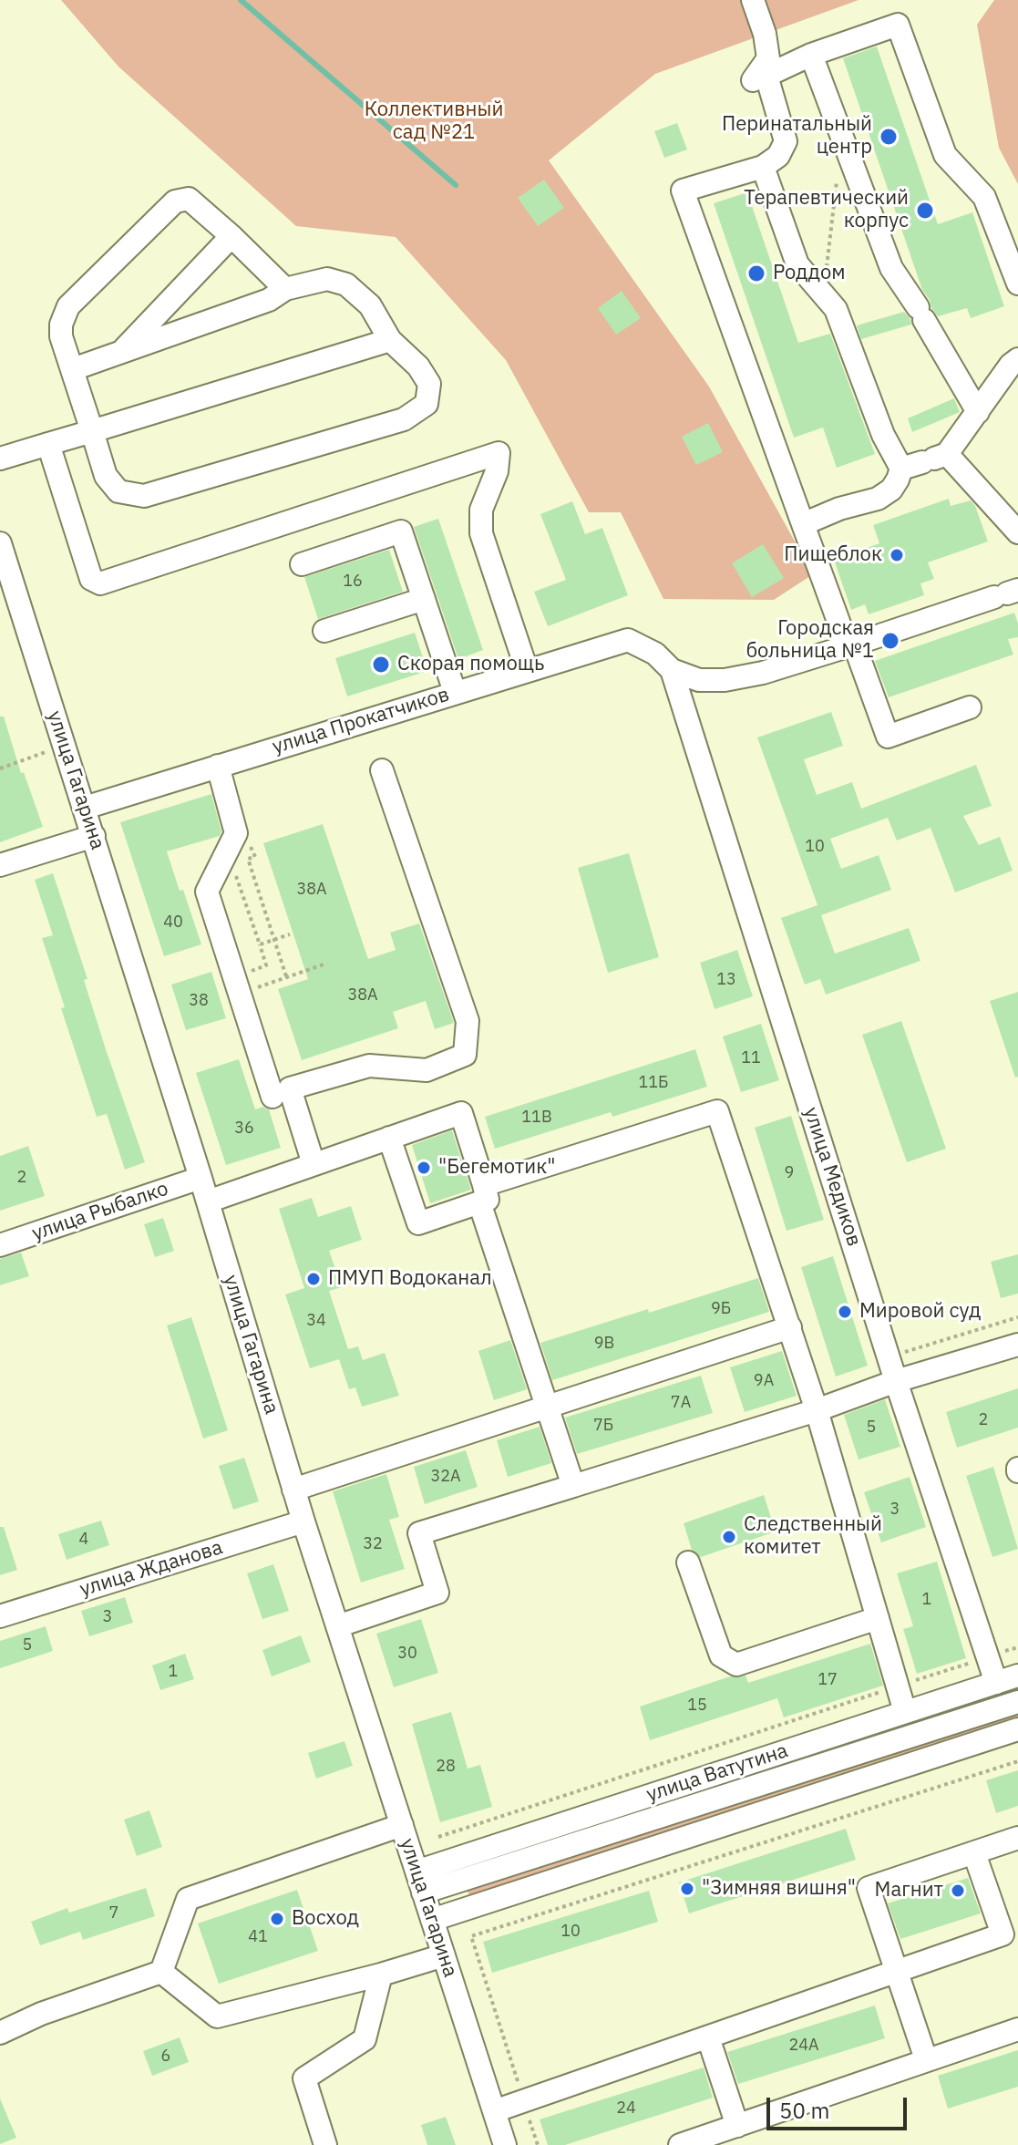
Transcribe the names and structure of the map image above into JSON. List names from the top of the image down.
{
  "streets": {
    "street": [
      "улица Прокатчиков",
      "улица Гагарина",
      "улица Медиков",
      "улица Рыбалко",
      "улица Жданова",
      "улица Ватутина"
    ]
  },
  "crossings": [
    ["улица Прокатчиков", "улица Гагарина"],
    ["улица Прокатчиков", "улица Медиков"],
    ["улица Гагарина", "улица Рыбалко"],
    ["улица Гагарина", "улица Жданова"],
    ["улица Гагарина", "улица Ватутина"],
    ["улица Медиков", "улица Ватутина"]
  ],
  "parks": ["Коллективный сад №21"],
  "places": [
    "Перинатальный центр",
    "Терапевтический корпус",
    "Роддом",
    "Пищеблок",
    "Городская больница №1",
    "Скорая помощь",
    "\"Бегемотик\"",
    "ПМУП Водоканал",
    "Мировой суд",
    "Следственный комитет",
    "\"Зимняя вишня\"",
    "Магнит",
    "Восход"
  ],
  "house_numbers": [
    "16",
    "10",
    "38А",
    "40",
    "13",
    "38А",
    "38",
    "11",
    "11Б",
    "11В",
    "36",
    "9",
    "2",
    "9Б",
    "34",
    "9В",
    "9А",
    "7А",
    "2",
    "7Б",
    "5",
    "32А",
    "3",
    "4",
    "32",
    "1",
    "3",
    "5",
    "30",
    "1",
    "17",
    "15",
    "28",
    "7",
    "10",
    "41",
    "24А",
    "6",
    "24"
  ],
  "scale_bar": "50 m"
}
